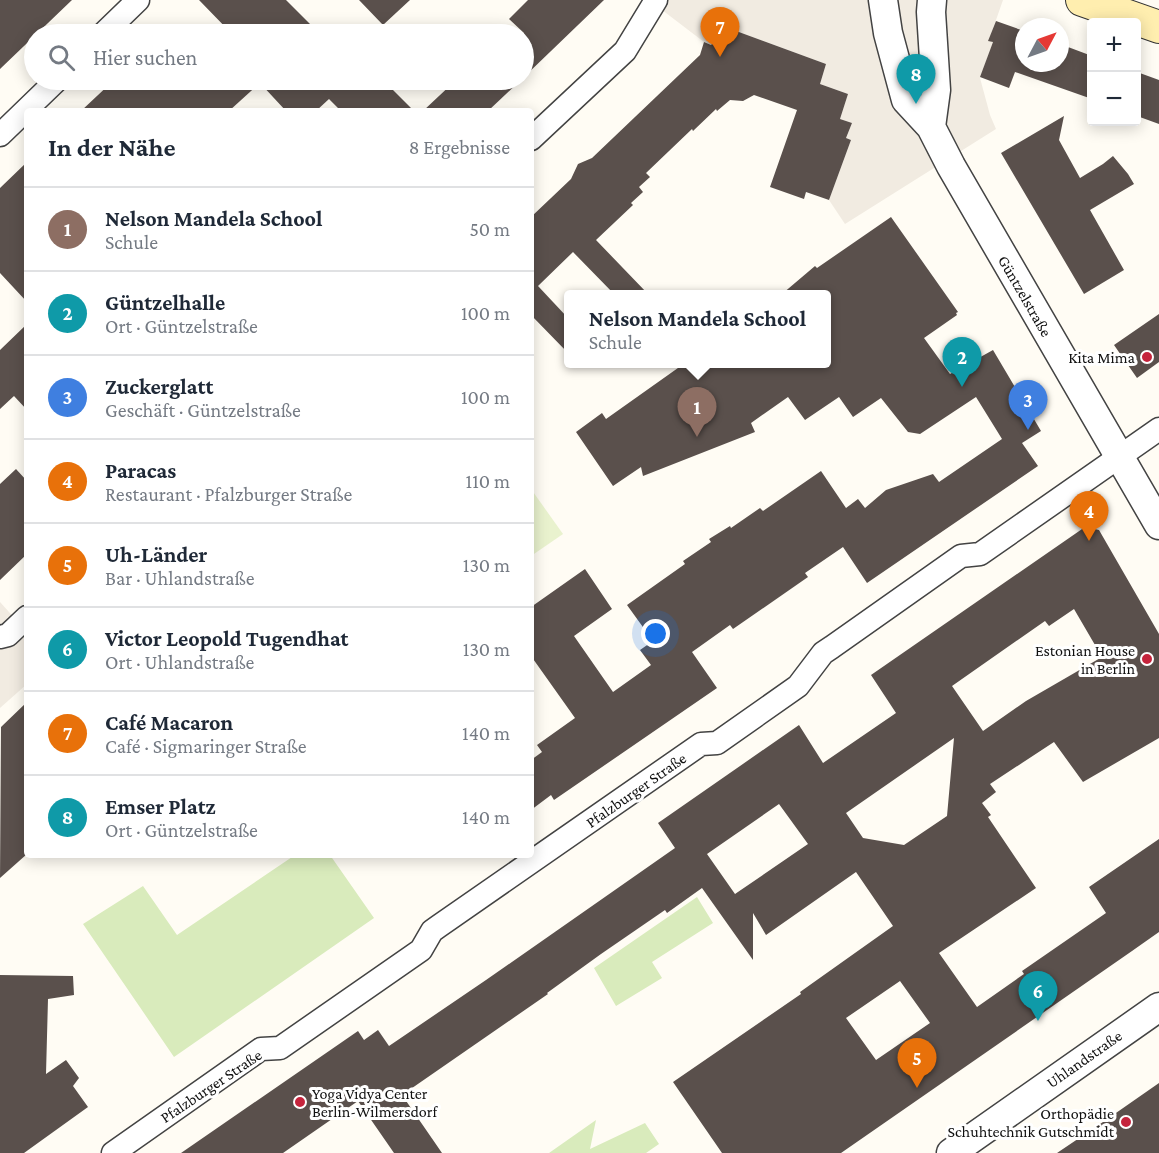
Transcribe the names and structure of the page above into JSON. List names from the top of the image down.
{
  "streets": {
    "street": ["Güntzelstraße", "Pfalzburger Straße", "Uhlandstraße"]
  },
  "crossings": [
    ["Güntzelstraße", "Pfalzburger Straße"]
  ],
  "places": [
    "Kita Mima",
    "Estonian House in Berlin",
    "Yoga Vidya Center Berlin-Wilmersdorf",
    "Orthopädie Schuhtechnik Gutschmidt"
  ],
  "north": "top right",
  "page": {
    "pins": [
      "7",
      "8",
      "2",
      "3",
      "1",
      "4",
      "6",
      "5"
    ],
    "map_buttons": ["+", "−"],
    "search": "Hier suchen",
    "heading": ["In der Nähe", "8 Ergebnisse"],
    "list": [
      {
        "mark": "1",
        "name": "Nelson Mandela School",
        "note": "Schule",
        "value": "50 m"
      },
      {
        "mark": "2",
        "name": "Güntzelhalle",
        "note": "Ort · Güntzelstraße",
        "value": "100 m"
      },
      {
        "mark": "3",
        "name": "Zuckerglatt",
        "note": "Geschäft · Güntzelstraße",
        "value": "100 m"
      },
      {
        "mark": "4",
        "name": "Paracas",
        "note": "Restaurant · Pfalzburger Straße",
        "value": "110 m"
      },
      {
        "mark": "5",
        "name": "Uh-Länder",
        "note": "Bar · Uhlandstraße",
        "value": "130 m"
      },
      {
        "mark": "6",
        "name": "Victor Leopold Tugendhat",
        "note": "Ort · Uhlandstraße",
        "value": "130 m"
      },
      {
        "mark": "7",
        "name": "Café Macaron",
        "note": "Café · Sigmaringer Straße",
        "value": "140 m"
      },
      {
        "mark": "8",
        "name": "Emser Platz",
        "note": "Ort · Güntzelstraße",
        "value": "140 m"
      }
    ],
    "popup": ["Nelson Mandela School", "Schule"]
  }
}
